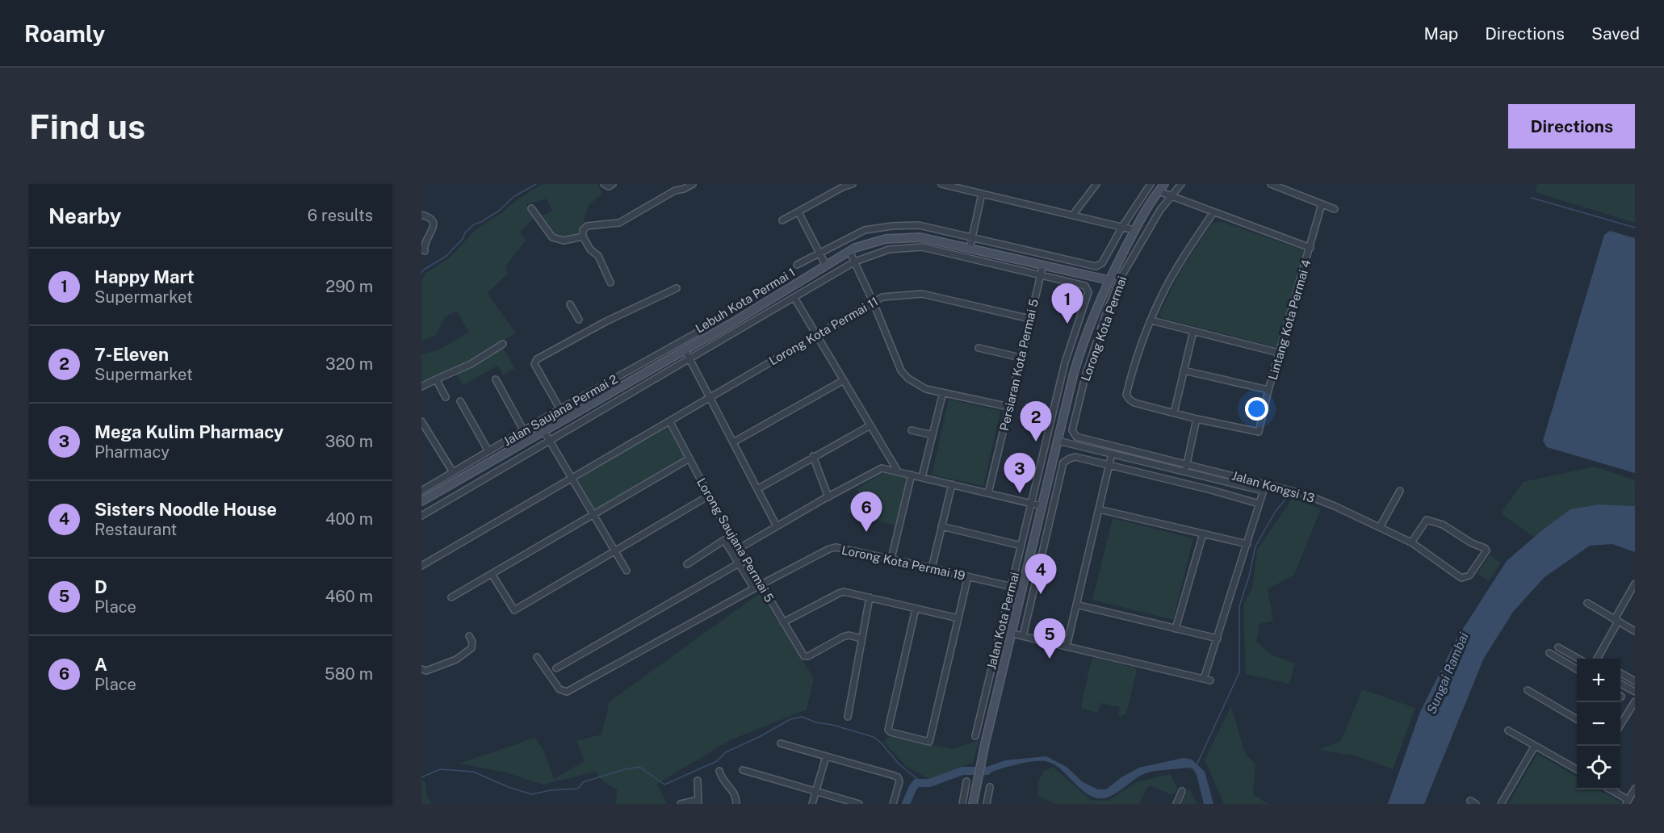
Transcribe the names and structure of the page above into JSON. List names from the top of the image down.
{
  "streets": {
    "street": [
      "Lebuh Kota Permai 1",
      "Lintang Kota Permai 4",
      "Lorong Kota Permai",
      "Lorong Kota Permai 11",
      "Persiaran Kota Permai 5",
      "Jalan Saujana Permai 2",
      "Jalan Kongsi 13",
      "Lorong Saujana Permai 5",
      "Lorong Kota Permai 19",
      "Jalan Kota Permai"
    ]
  },
  "crossings": [
    ["Lebuh Kota Permai 1", "Persiaran Kota Permai 5"],
    ["Lebuh Kota Permai 1", "Jalan Kota Permai"],
    ["Lorong Kota Permai", "Jalan Kongsi 13"],
    ["Lorong Kota Permai 11", "Persiaran Kota Permai 5"],
    ["Lorong Kota Permai 11", "Lorong Saujana Permai 5"],
    ["Lorong Saujana Permai 5", "Lorong Kota Permai 19"],
    ["Lorong Kota Permai 19", "Jalan Kota Permai"]
  ],
  "water": ["Sungai Rambai"],
  "page": {
    "header": "Roamly",
    "nav": ["Map", "Directions", "Saved"],
    "buttons": "Directions",
    "title": "Find us",
    "heading": ["Nearby", "6 results"],
    "list": [
      {
        "mark": "1",
        "name": "Happy Mart",
        "note": "Supermarket",
        "value": "290 m"
      },
      {
        "mark": "2",
        "name": "7-Eleven",
        "note": "Supermarket",
        "value": "320 m"
      },
      {
        "mark": "3",
        "name": "Mega Kulim Pharmacy",
        "note": "Pharmacy",
        "value": "360 m"
      },
      {
        "mark": "4",
        "name": "Sisters Noodle House",
        "note": "Restaurant",
        "value": "400 m"
      },
      {
        "mark": "5",
        "name": "D",
        "note": "Place",
        "value": "460 m"
      },
      {
        "mark": "6",
        "name": "A",
        "note": "Place",
        "value": "580 m"
      }
    ],
    "pins": [
      "1",
      "2",
      "3",
      "6",
      "4",
      "5"
    ],
    "map_buttons": ["+", "−"]
  }
}
